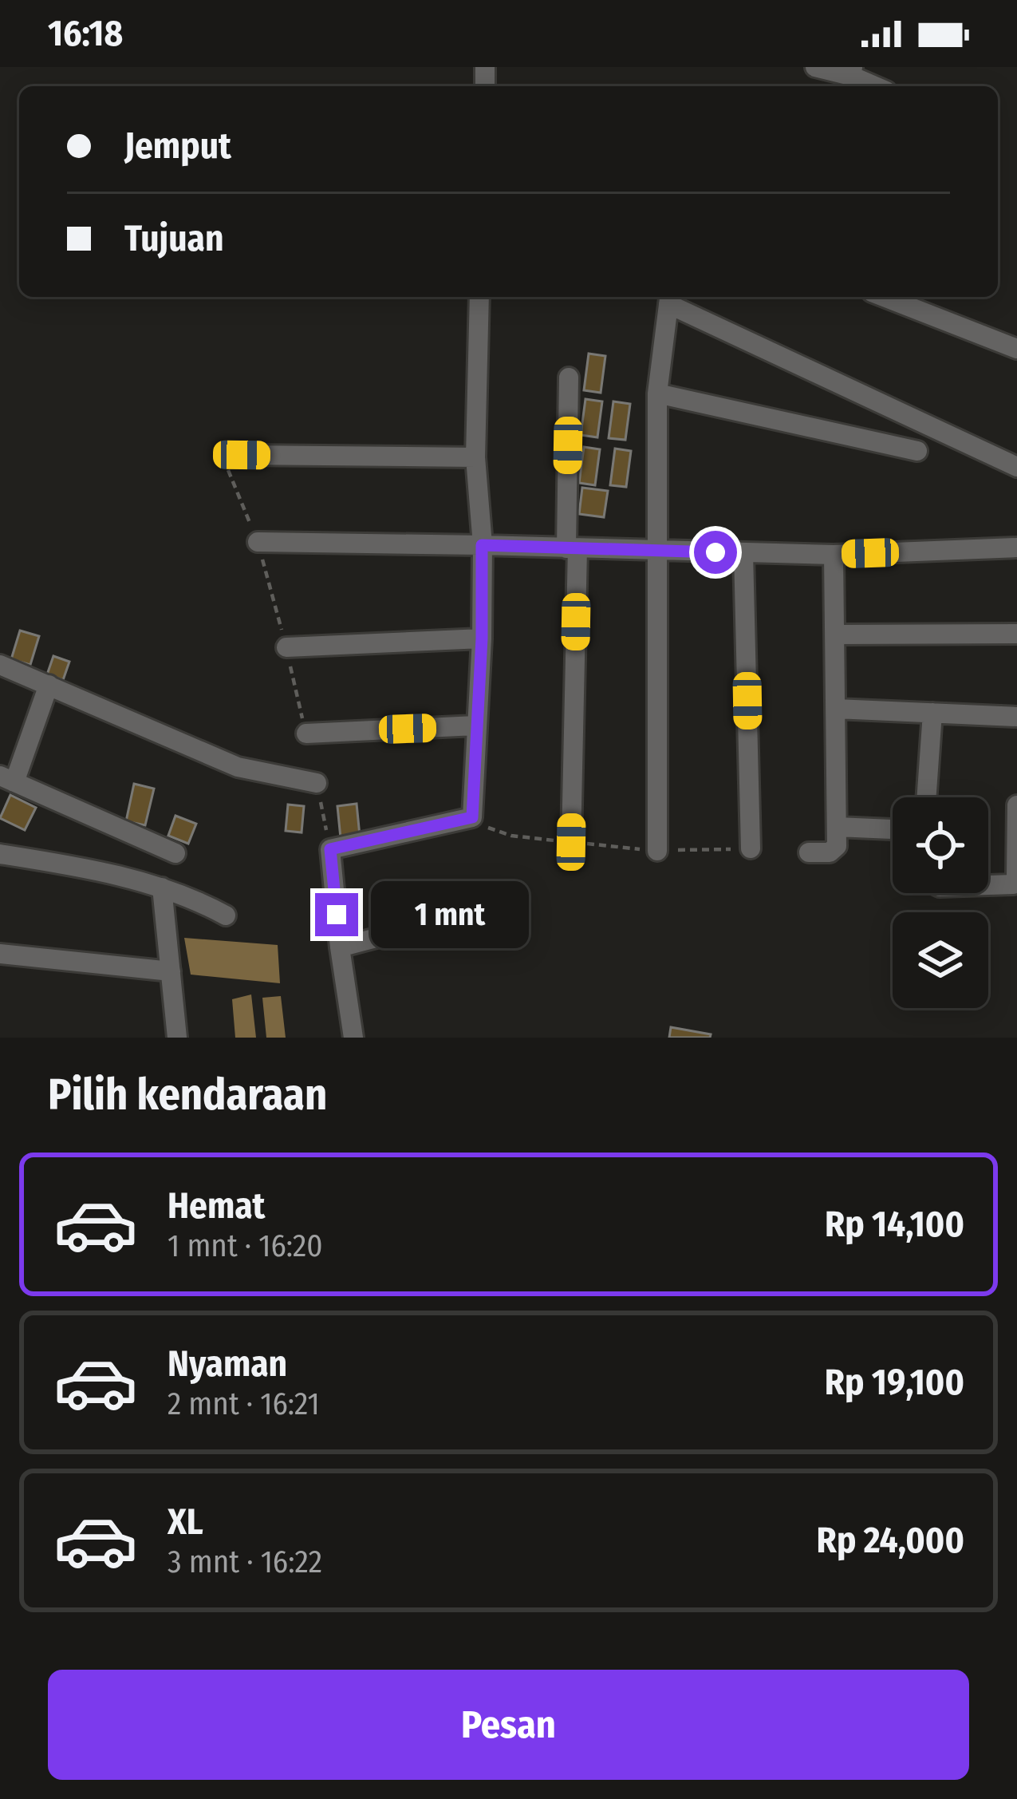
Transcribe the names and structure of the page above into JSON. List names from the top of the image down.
{
  "page": {
    "status": "16:18",
    "banner": ["Jemput", "Tujuan"],
    "bubble": "1 mnt",
    "heading": "Pilih kendaraan",
    "list": [
      {
        "name": "Hemat",
        "note": "1 mnt · 16:20",
        "value": "Rp 14,100"
      },
      {
        "name": "Nyaman",
        "note": "2 mnt · 16:21",
        "value": "Rp 19,100"
      },
      {
        "name": "XL",
        "note": "3 mnt · 16:22",
        "value": "Rp 24,000"
      }
    ],
    "buttons": "Pesan"
  }
}
